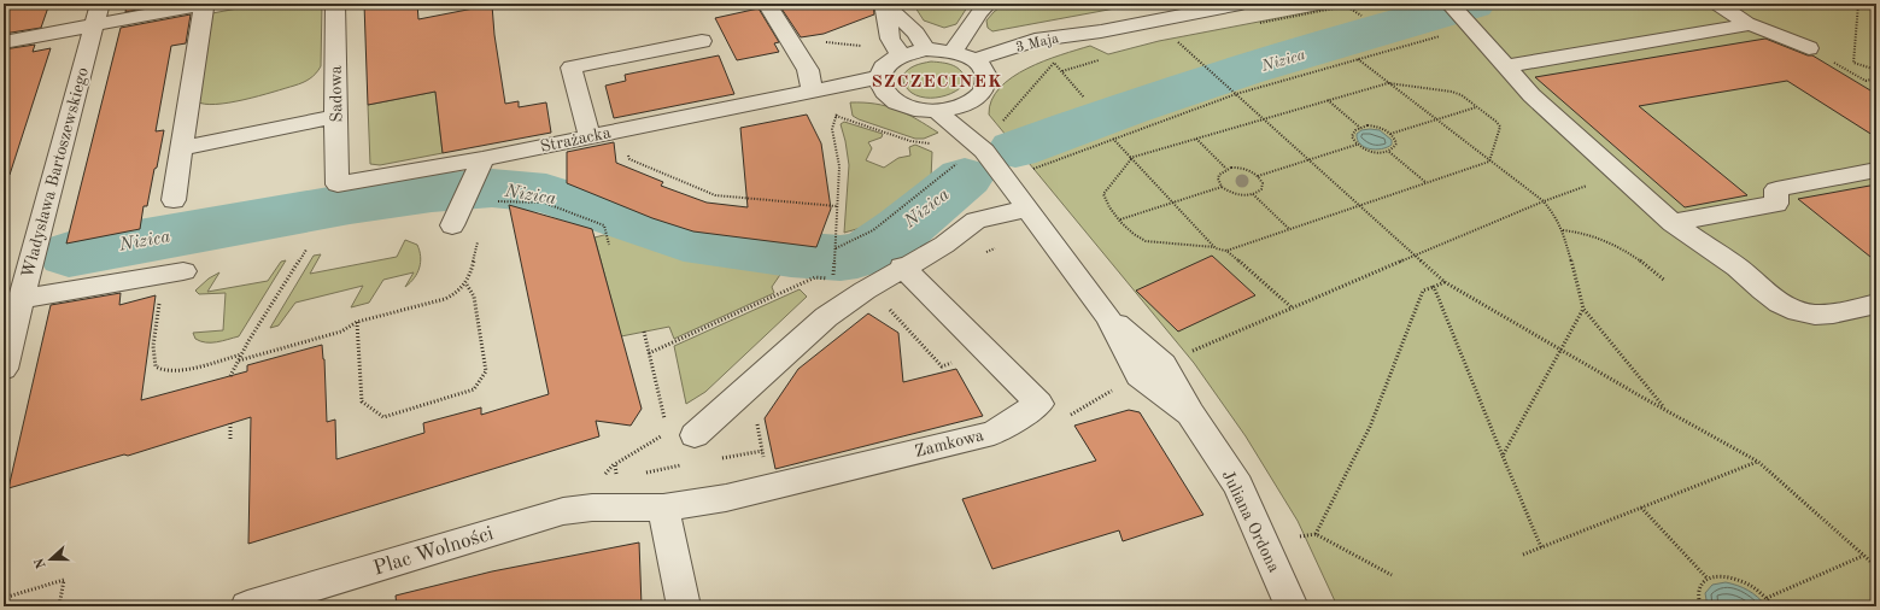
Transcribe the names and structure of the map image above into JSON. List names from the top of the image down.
{
  "streets": {
    "street": [
      "3 Maja",
      "Sadowa",
      "Strażacka",
      "Władysława Bartoszewskiego",
      "Zamkowa",
      "Juliana Ordona",
      "Plac Wolności"
    ]
  },
  "crossings": [
    ["3 Maja", "Strażacka"],
    ["Sadowa", "Strażacka"],
    ["Zamkowa", "Plac Wolności"]
  ],
  "districts": ["SZCZECINEK"],
  "water": ["Nizica"],
  "north": "left"
}
